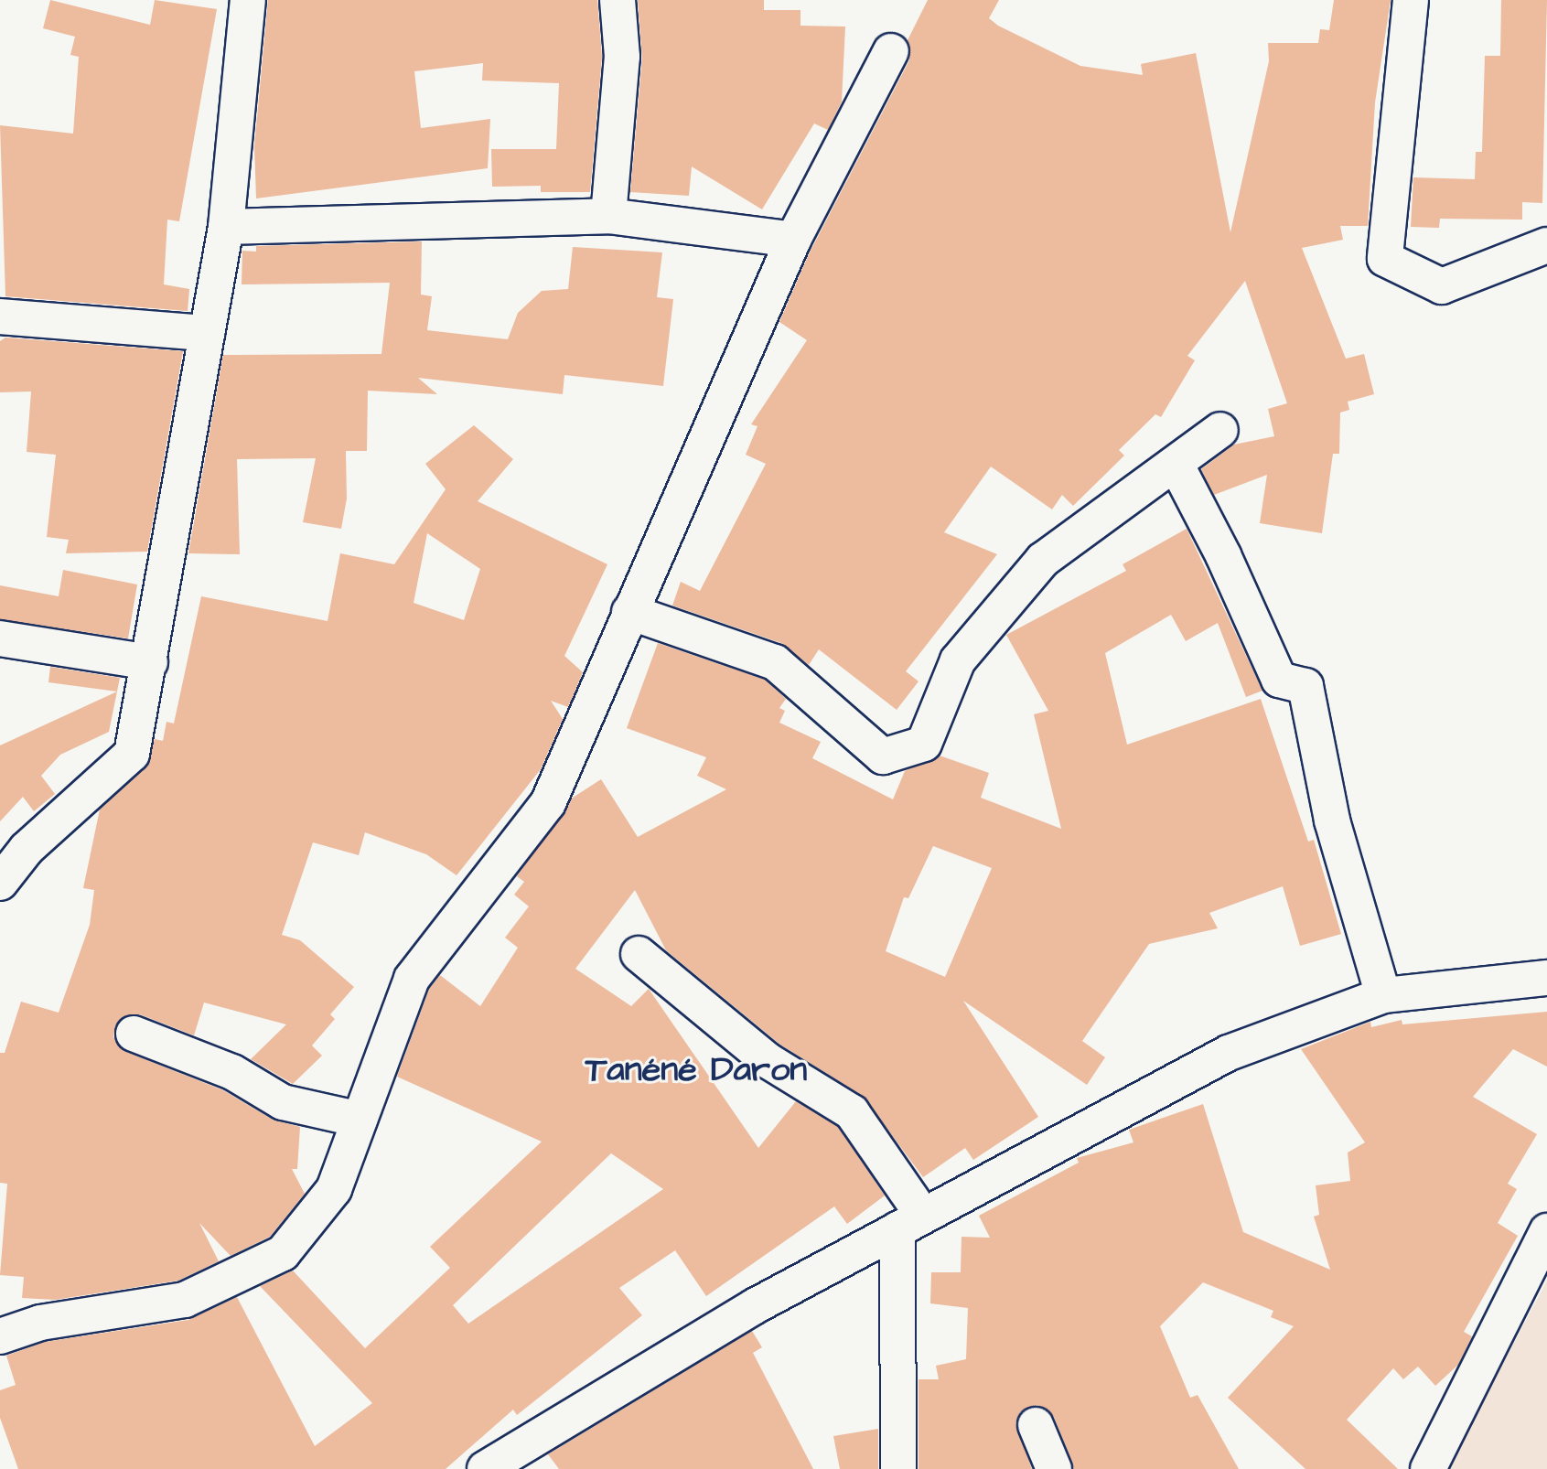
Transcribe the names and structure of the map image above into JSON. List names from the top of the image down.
{
  "districts": ["Tanéné Daron"]
}
